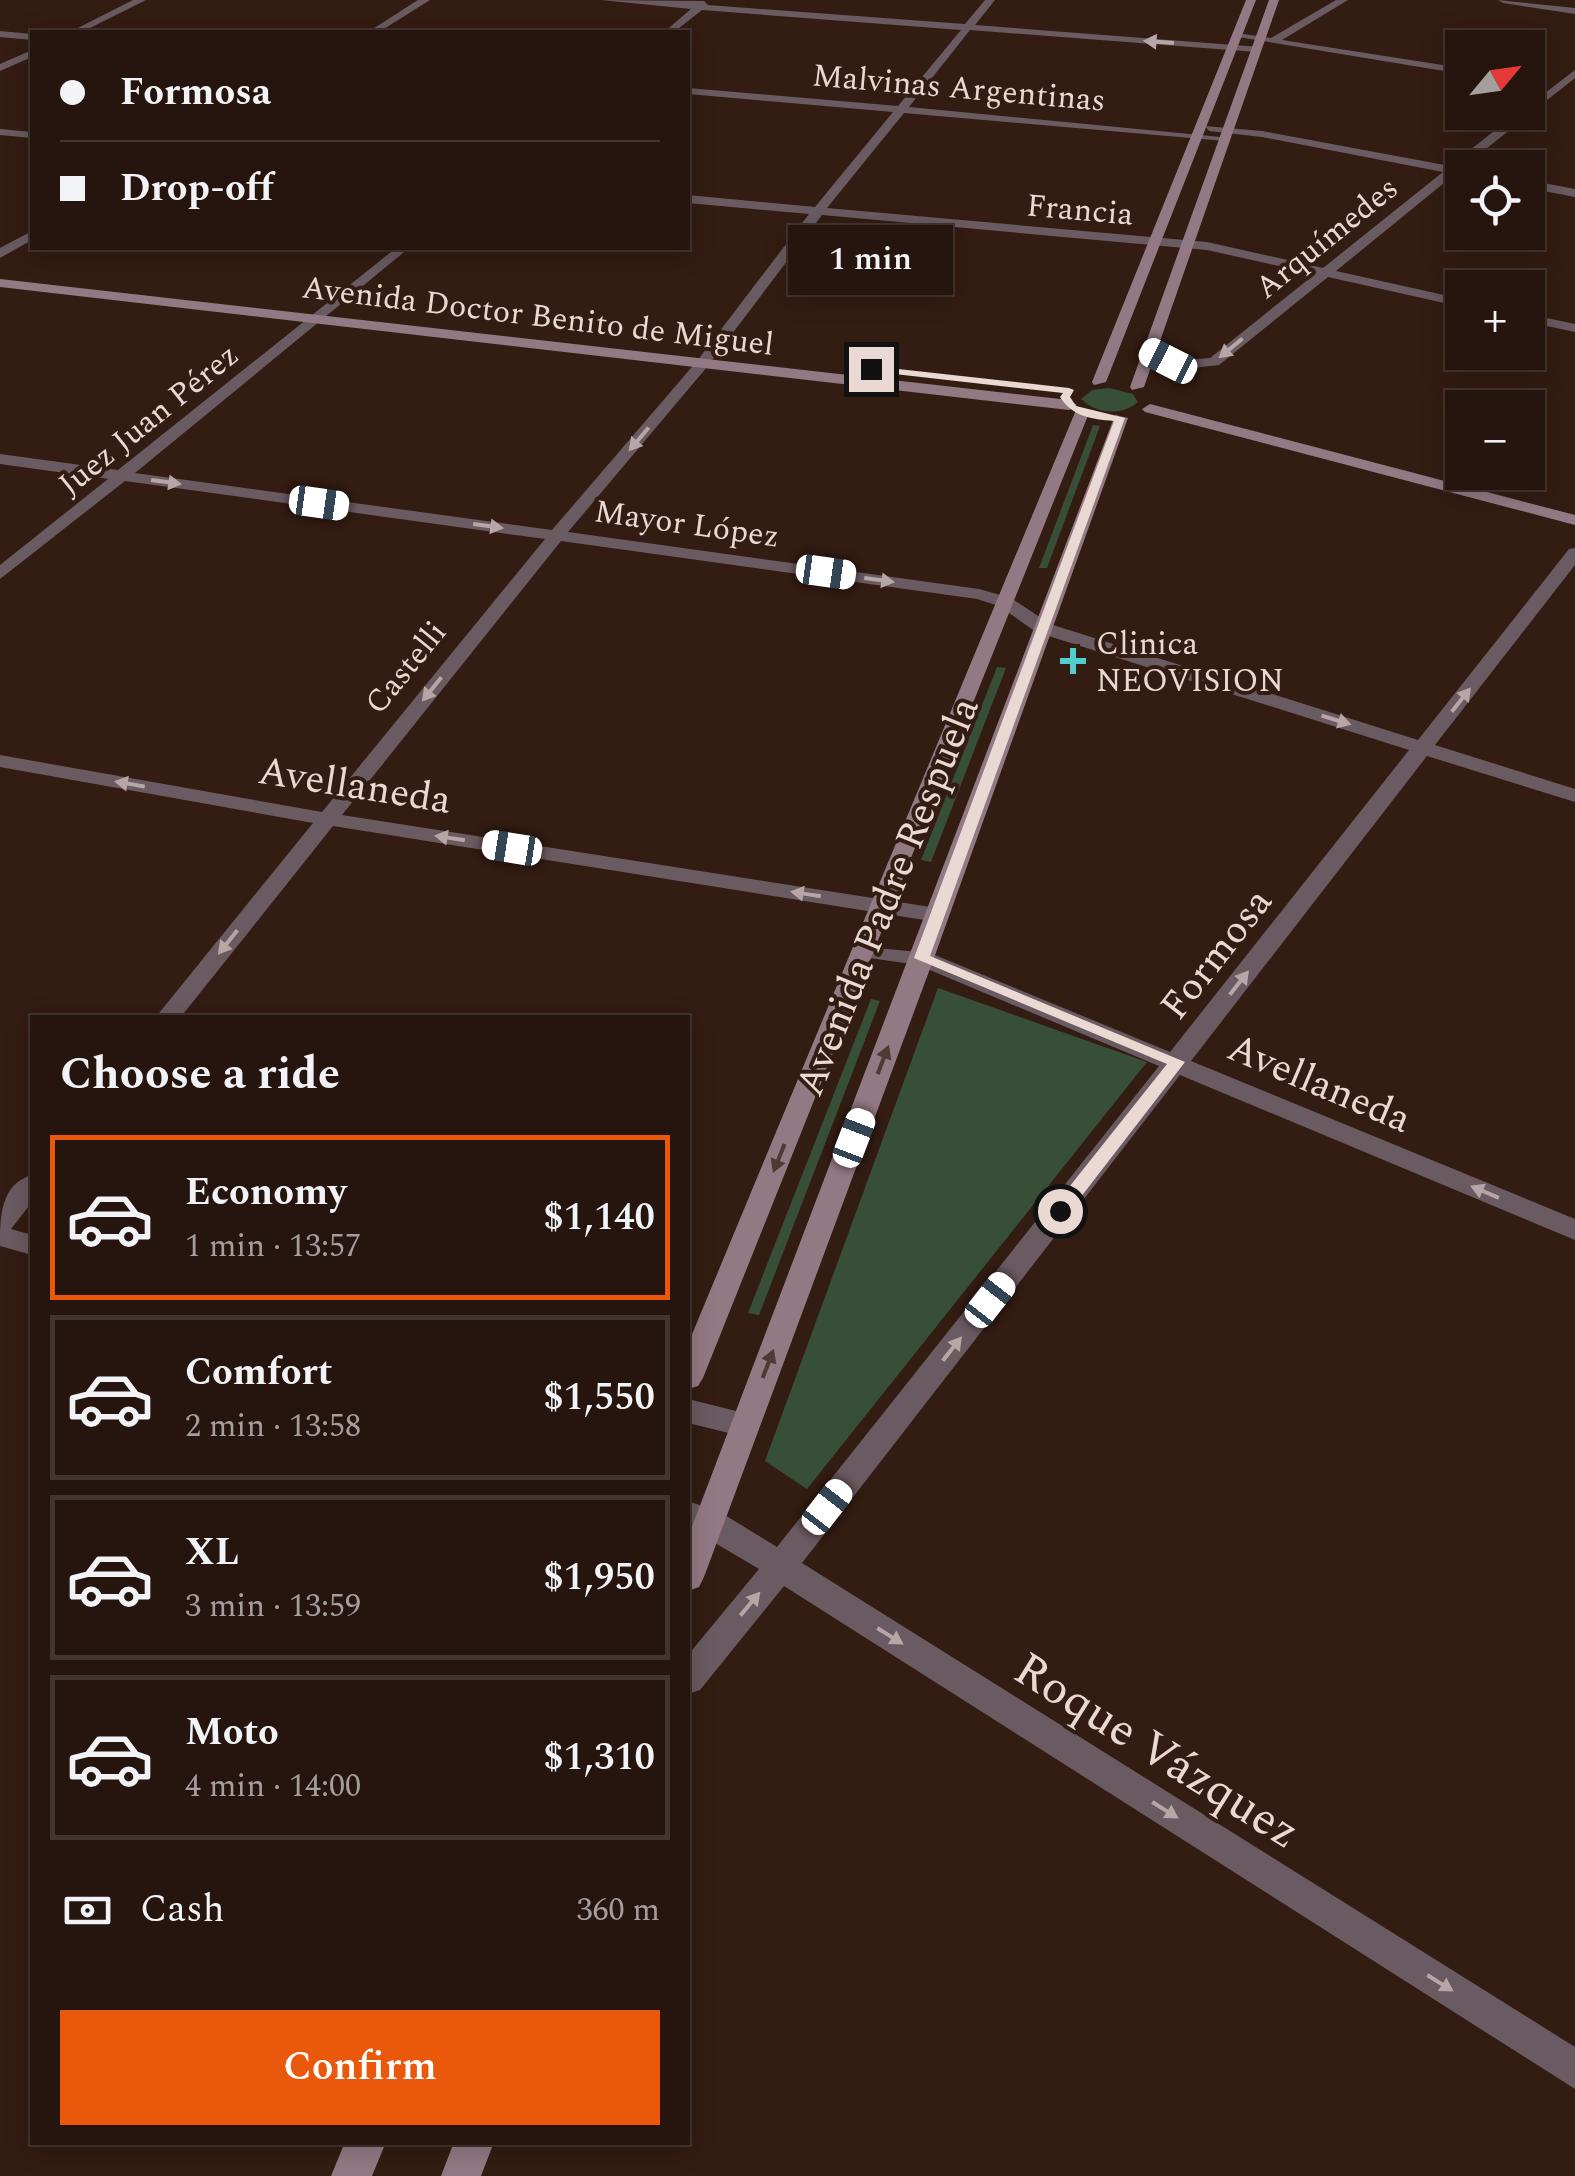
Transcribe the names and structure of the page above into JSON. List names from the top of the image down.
{
  "streets": {
    "main road": ["Avenida Doctor Benito de Miguel", "Avenida Padre Respuela"],
    "street": [
      "Malvinas Argentinas",
      "Francia",
      "Arquímedes",
      "Juez Juan Pérez",
      "Mayor López",
      "Castelli",
      "Avellaneda",
      "Formosa",
      "Roque Vázquez"
    ]
  },
  "crossings": [
    ["Malvinas Argentinas", "Castelli"],
    ["Francia", "Arquímedes"],
    ["Francia", "Castelli"],
    ["Avenida Doctor Benito de Miguel", "Juez Juan Pérez"],
    ["Avenida Doctor Benito de Miguel", "Castelli"],
    ["Avenida Doctor Benito de Miguel", "Avenida Padre Respuela"],
    ["Juez Juan Pérez", "Mayor López"],
    ["Mayor López", "Castelli"],
    ["Mayor López", "Avenida Padre Respuela"],
    ["Mayor López", "Formosa"],
    ["Castelli", "Avellaneda"],
    ["Avellaneda", "Avenida Padre Respuela"],
    ["Avellaneda", "Formosa"],
    ["Avenida Padre Respuela", "Roque Vázquez"],
    ["Formosa", "Roque Vázquez"]
  ],
  "one_way": [
    "Arquímedes",
    "Mayor López",
    "Castelli",
    "Avellaneda",
    "Formosa",
    "Roque Vázquez"
  ],
  "places": {
    "health": ["Clinica NEOVISION"]
  },
  "north": "top right",
  "page": {
    "map_buttons": ["+", "−"],
    "banner": ["Formosa", "Drop-off"],
    "bubble": "1 min",
    "heading": "Choose a ride",
    "list": [
      {
        "name": "Economy",
        "note": "1 min · 13:57",
        "value": "$1,140"
      },
      {
        "name": "Comfort",
        "note": "2 min · 13:58",
        "value": "$1,550"
      },
      {
        "name": "XL",
        "note": "3 min · 13:59",
        "value": "$1,950"
      },
      {
        "name": "Moto",
        "note": "4 min · 14:00",
        "value": "$1,310"
      }
    ],
    "pay": ["Cash", "360 m"],
    "buttons": "Confirm"
  }
}
